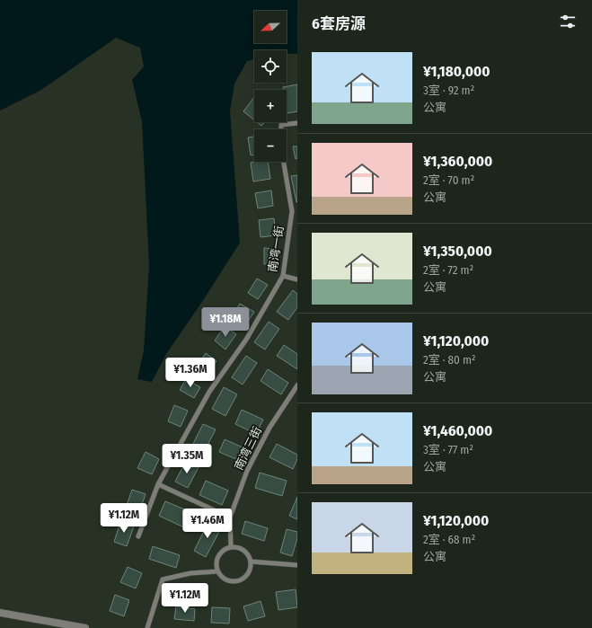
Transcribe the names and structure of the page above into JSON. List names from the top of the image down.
{
  "streets": {
    "lane": ["南湾一街", "南湾三街"]
  },
  "north": "left",
  "page": {
    "heading": "6套房源",
    "map_buttons": ["+", "−"],
    "list": [
      {
        "name": "¥1,180,000",
        "note": "3室 · 92 m² · 公寓"
      },
      {
        "name": "¥1,360,000",
        "note": "2室 · 70 m² · 公寓"
      },
      {
        "name": "¥1,350,000",
        "note": "2室 · 72 m² · 公寓"
      },
      {
        "name": "¥1,120,000",
        "note": "2室 · 80 m² · 公寓"
      },
      {
        "name": "¥1,460,000",
        "note": "3室 · 77 m² · 公寓"
      },
      {
        "name": "¥1,120,000",
        "note": "2室 · 68 m² · 公寓"
      }
    ],
    "price": [
      "¥1.18M",
      "¥1.36M",
      "¥1.35M",
      "¥1.12M",
      "¥1.46M",
      "¥1.12M"
    ]
  }
}
